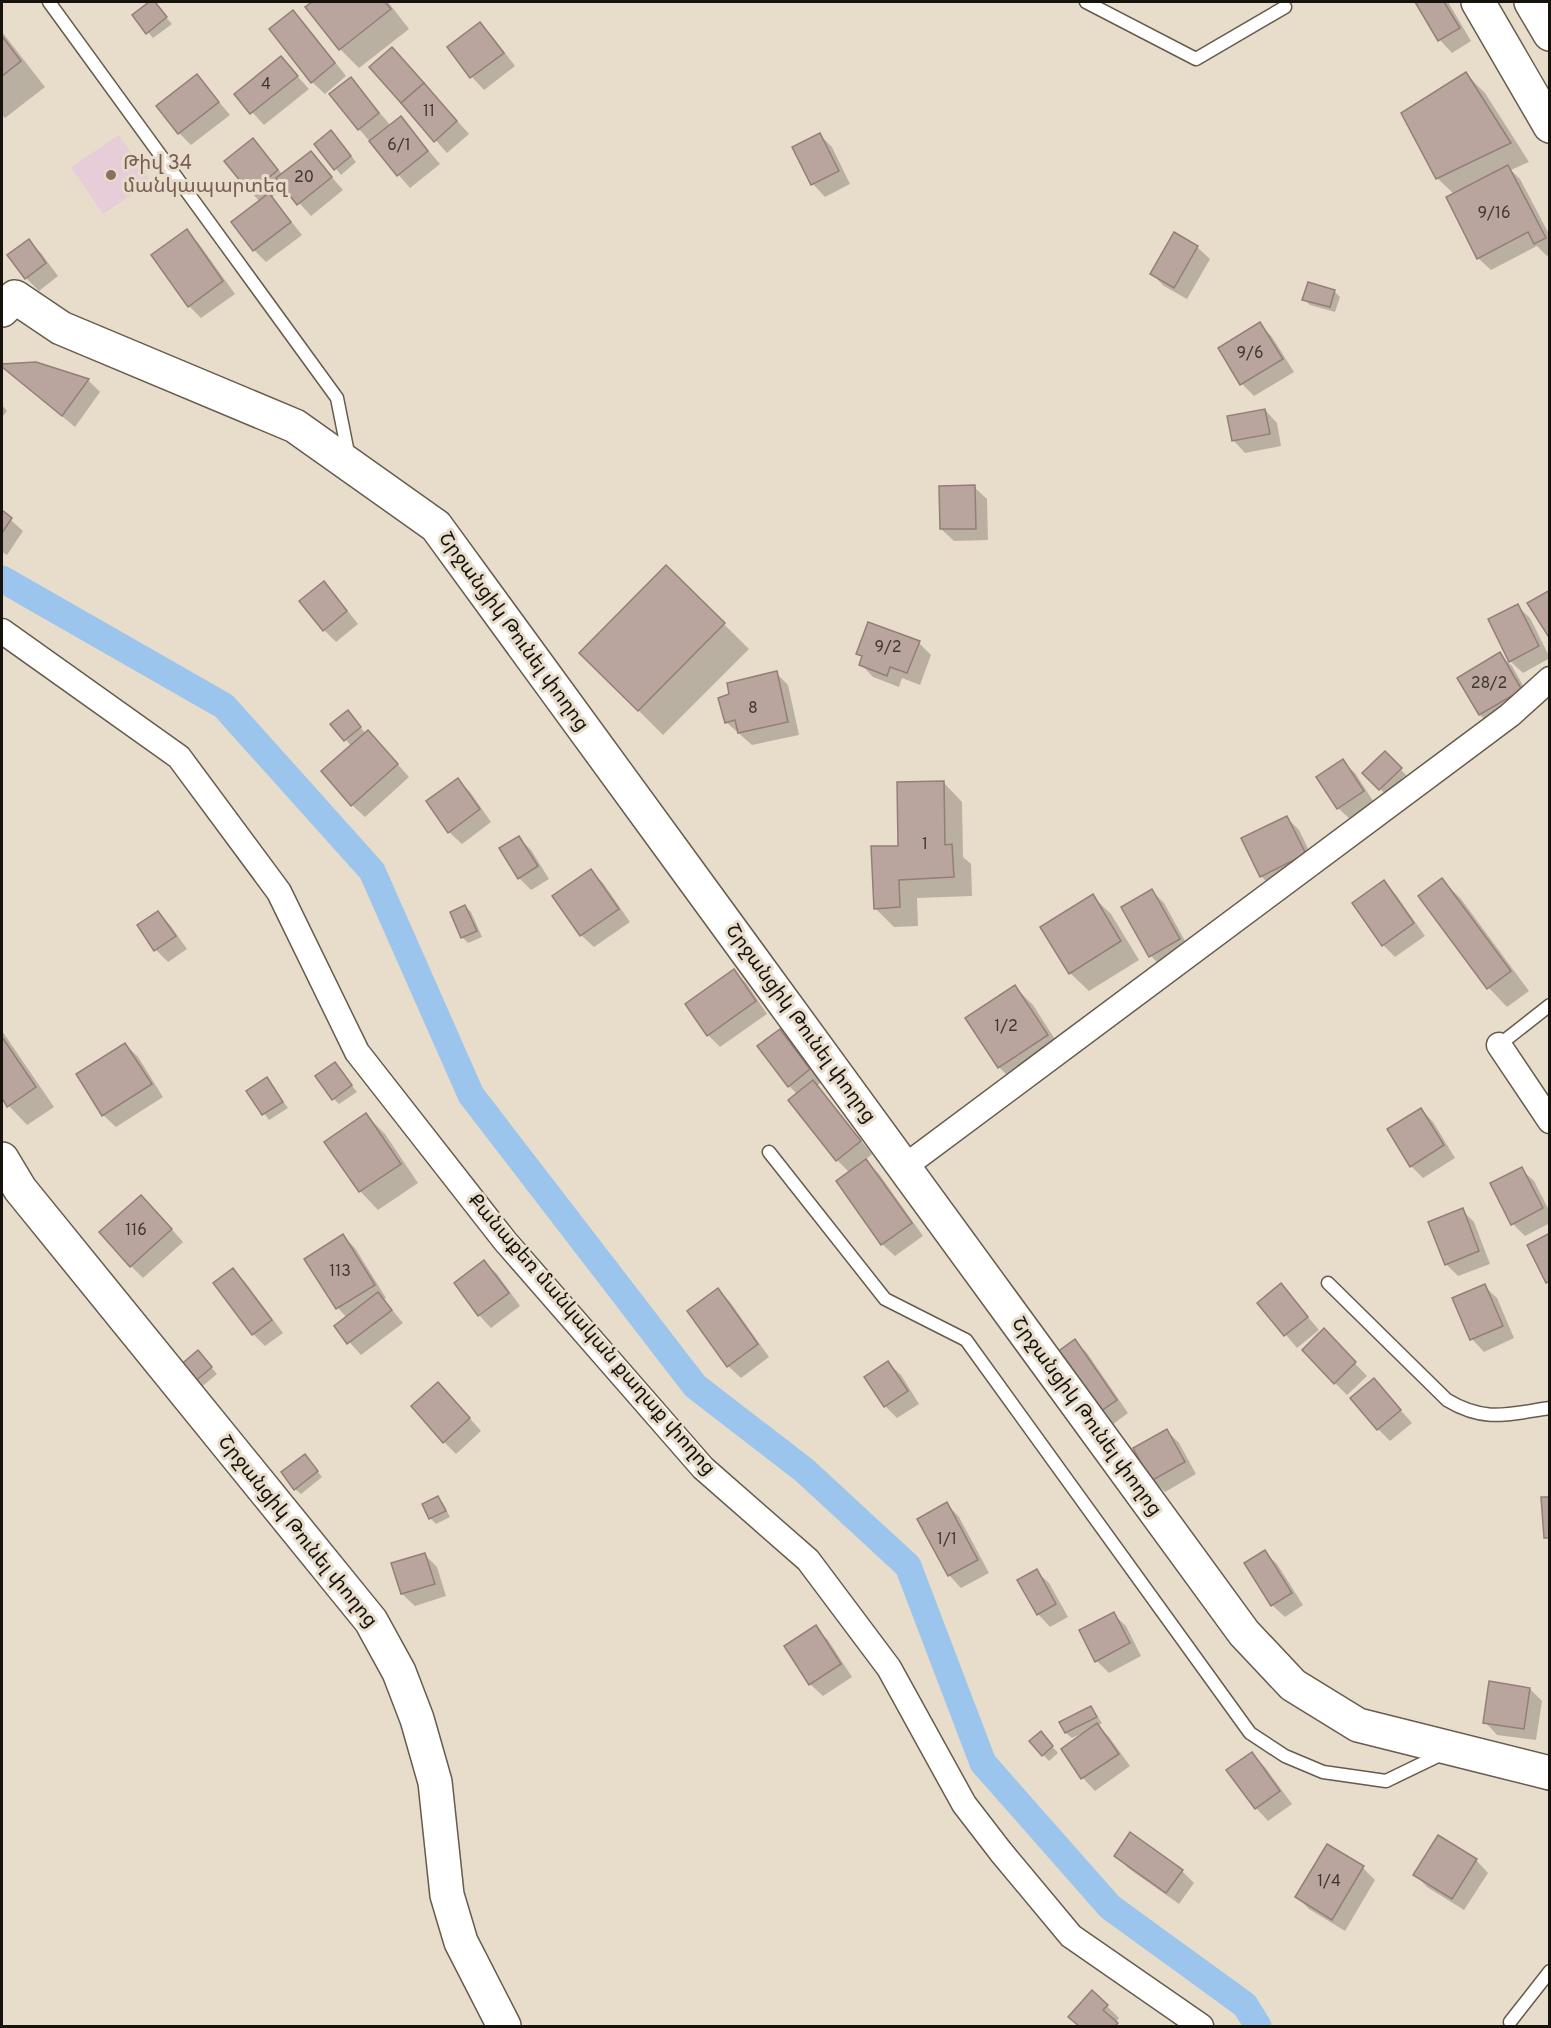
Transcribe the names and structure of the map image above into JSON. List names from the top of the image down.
{
  "streets": {
    "street": ["Շրջանցիկ Թունել փողոց", "Քանաքեռ մանկական քաղաք փողոց"]
  },
  "places": ["Թիվ 34 մանկապարտեզ"],
  "house_numbers": [
    "4",
    "11",
    "6/1",
    "20",
    "9/16",
    "9/6",
    "9/2",
    "28/2",
    "8",
    "1",
    "1/2",
    "116",
    "113",
    "1/1",
    "1/4"
  ]
}
